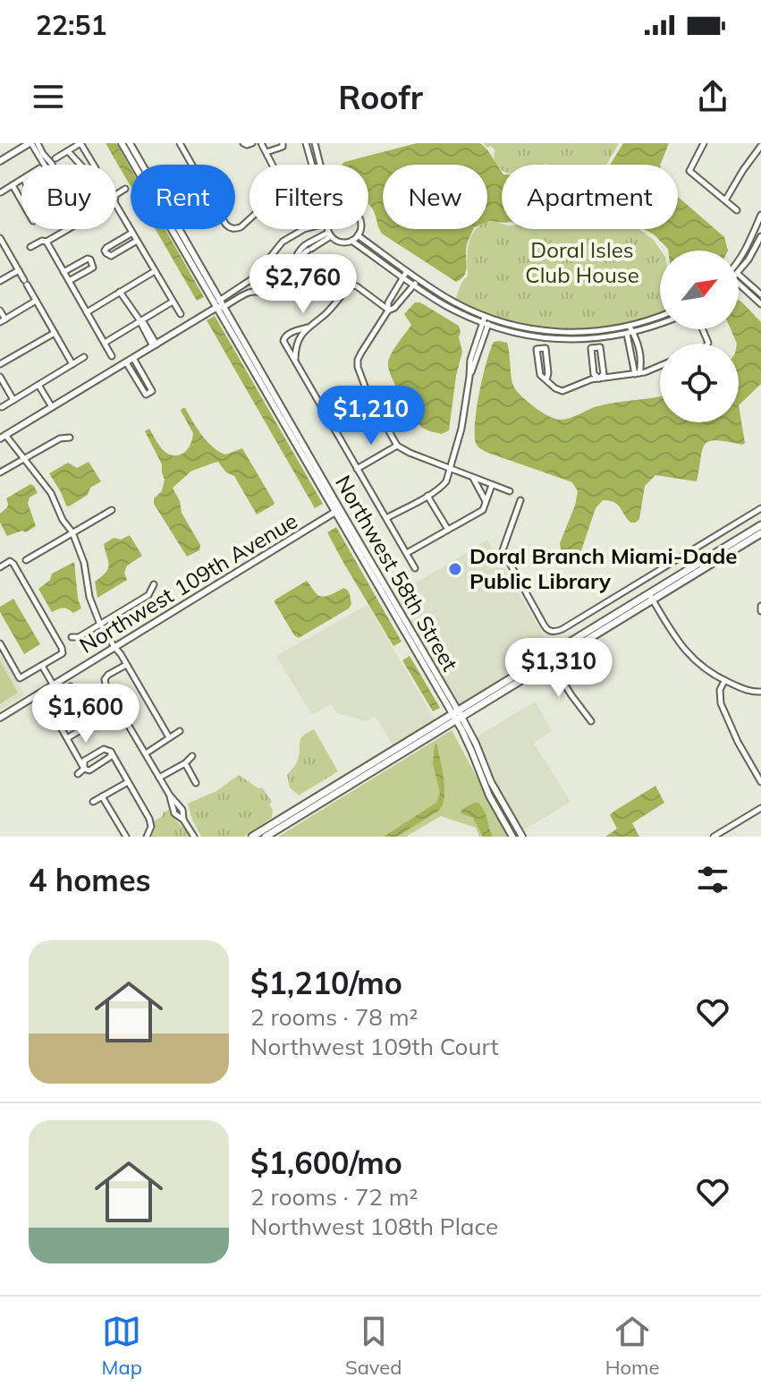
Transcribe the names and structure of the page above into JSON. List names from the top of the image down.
{
  "streets": {
    "street": ["Northwest 58th Street", "Northwest 109th Avenue"]
  },
  "crossings": [
    ["Northwest 58th Street", "Northwest 109th Avenue"]
  ],
  "parks": ["Doral Isles Club House"],
  "places": ["Doral Branch Miami-Dade Public Library"],
  "north": "top right",
  "page": {
    "status": "22:51",
    "header": "Roofr",
    "chip": [
      "Buy",
      "Rent",
      "Filters",
      "New",
      "Apartment"
    ],
    "price": [
      "$2,760",
      "$1,210",
      "$1,310",
      "$1,600"
    ],
    "heading": "4 homes",
    "list": [
      {
        "name": "$1,210/mo",
        "note": "2 rooms · 78 m² · Northwest 109th Court"
      },
      {
        "name": "$1,600/mo",
        "note": "2 rooms · 72 m² · Northwest 108th Place"
      }
    ],
    "tabs": ["Map", "Saved", "Home"]
  }
}
